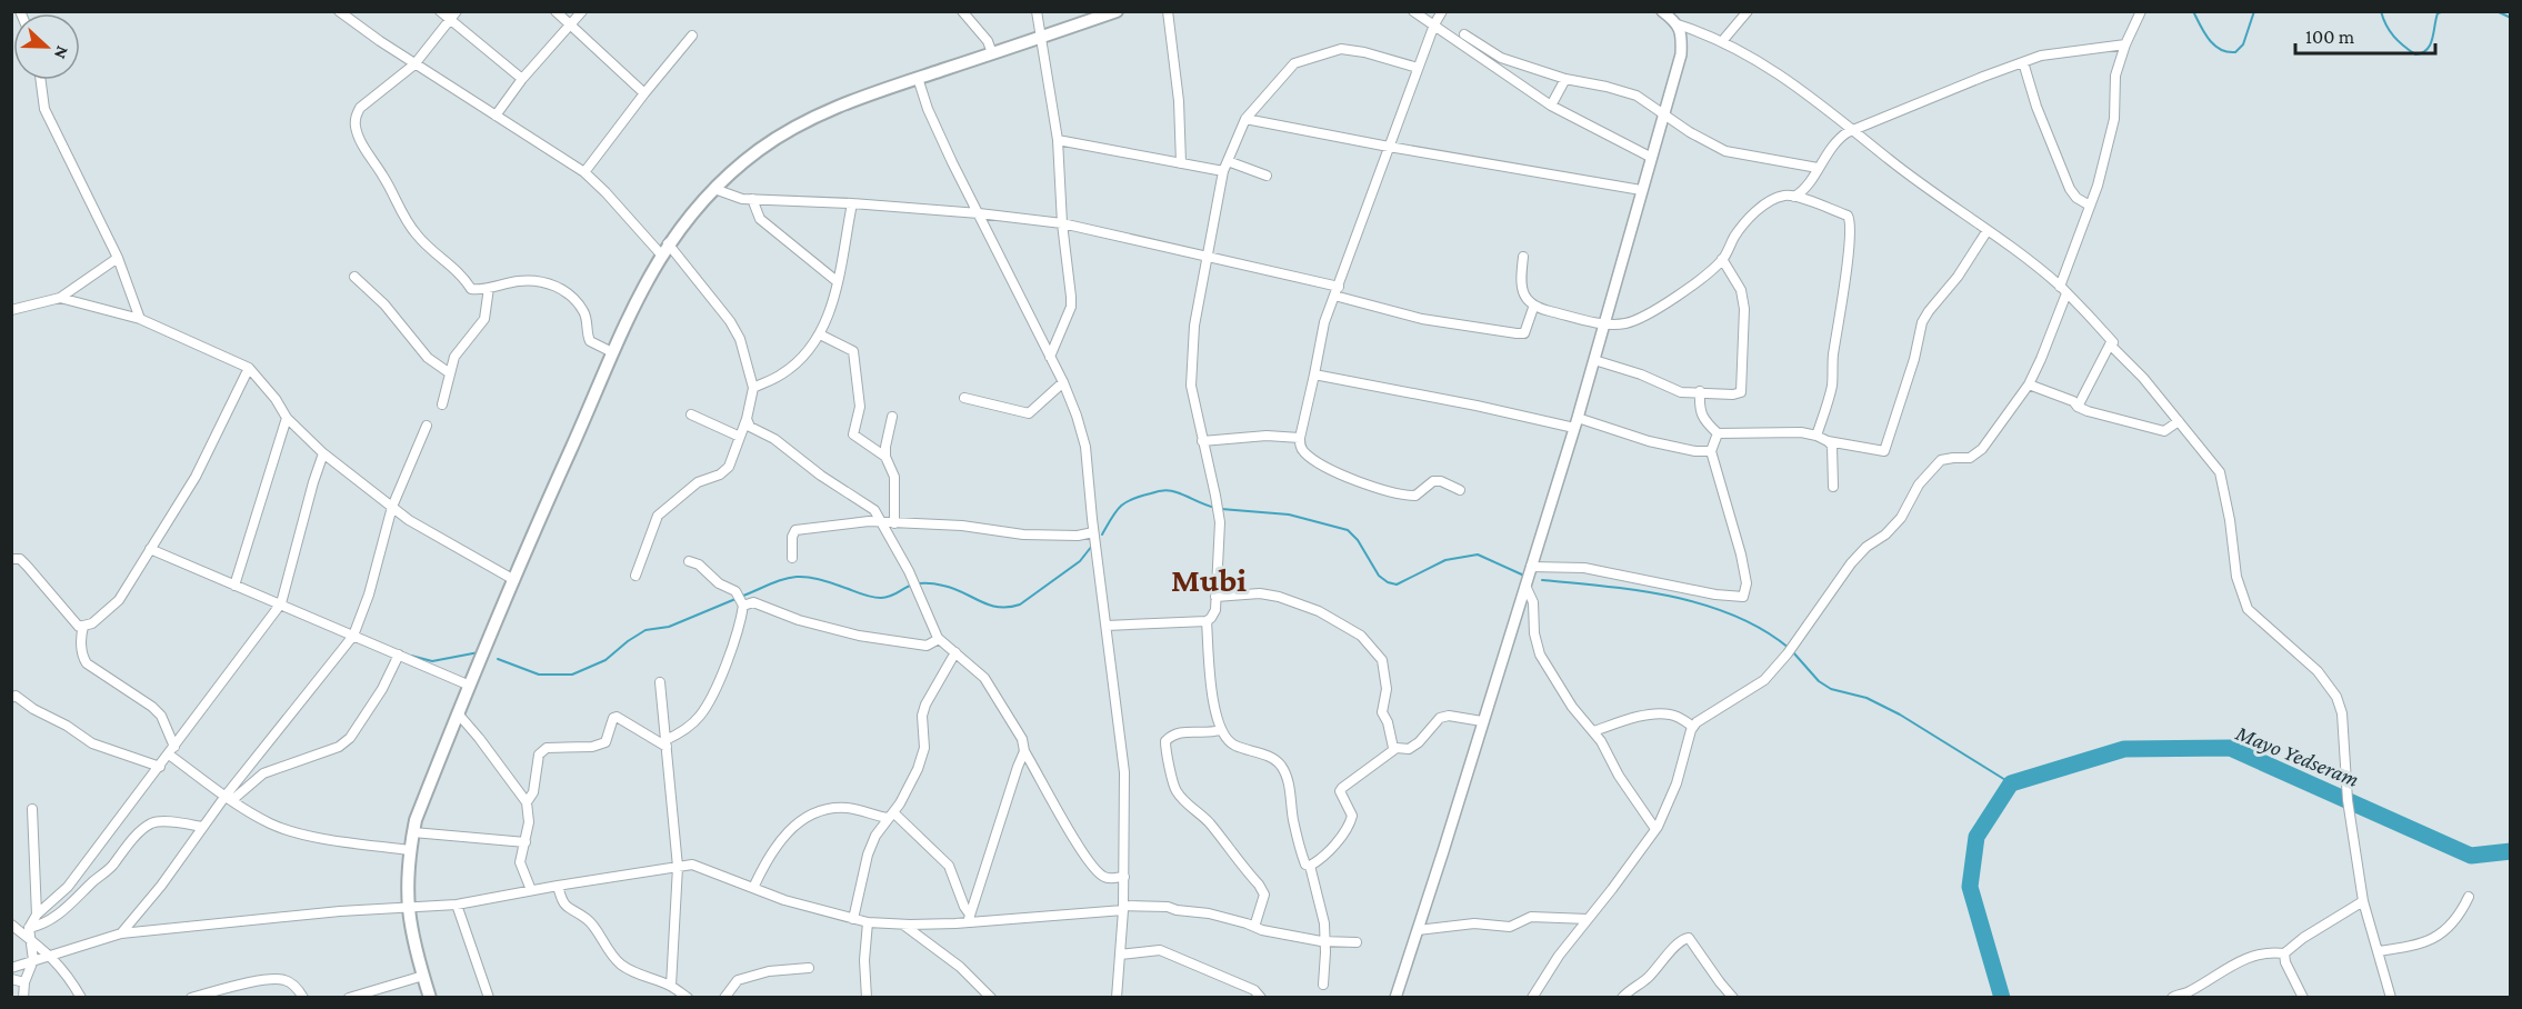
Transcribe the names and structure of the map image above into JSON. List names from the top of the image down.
{
  "districts": ["Mubi"],
  "water": ["Mayo Yedseram"],
  "scale_bar": "100 m",
  "north": "right"
}
